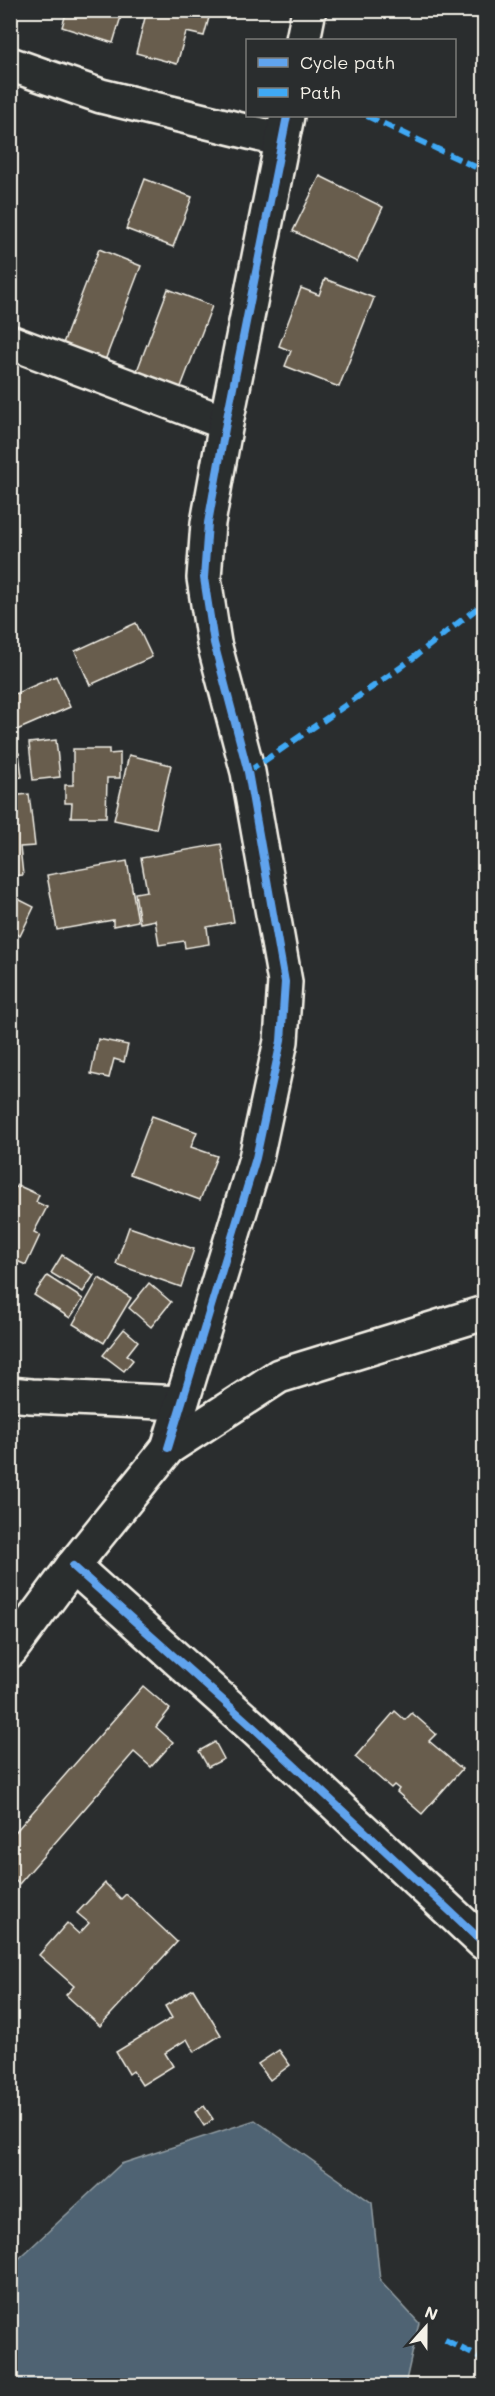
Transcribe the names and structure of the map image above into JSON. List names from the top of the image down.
{
  "legend": ["Cycle path", "Path"],
  "north": "top"
}
